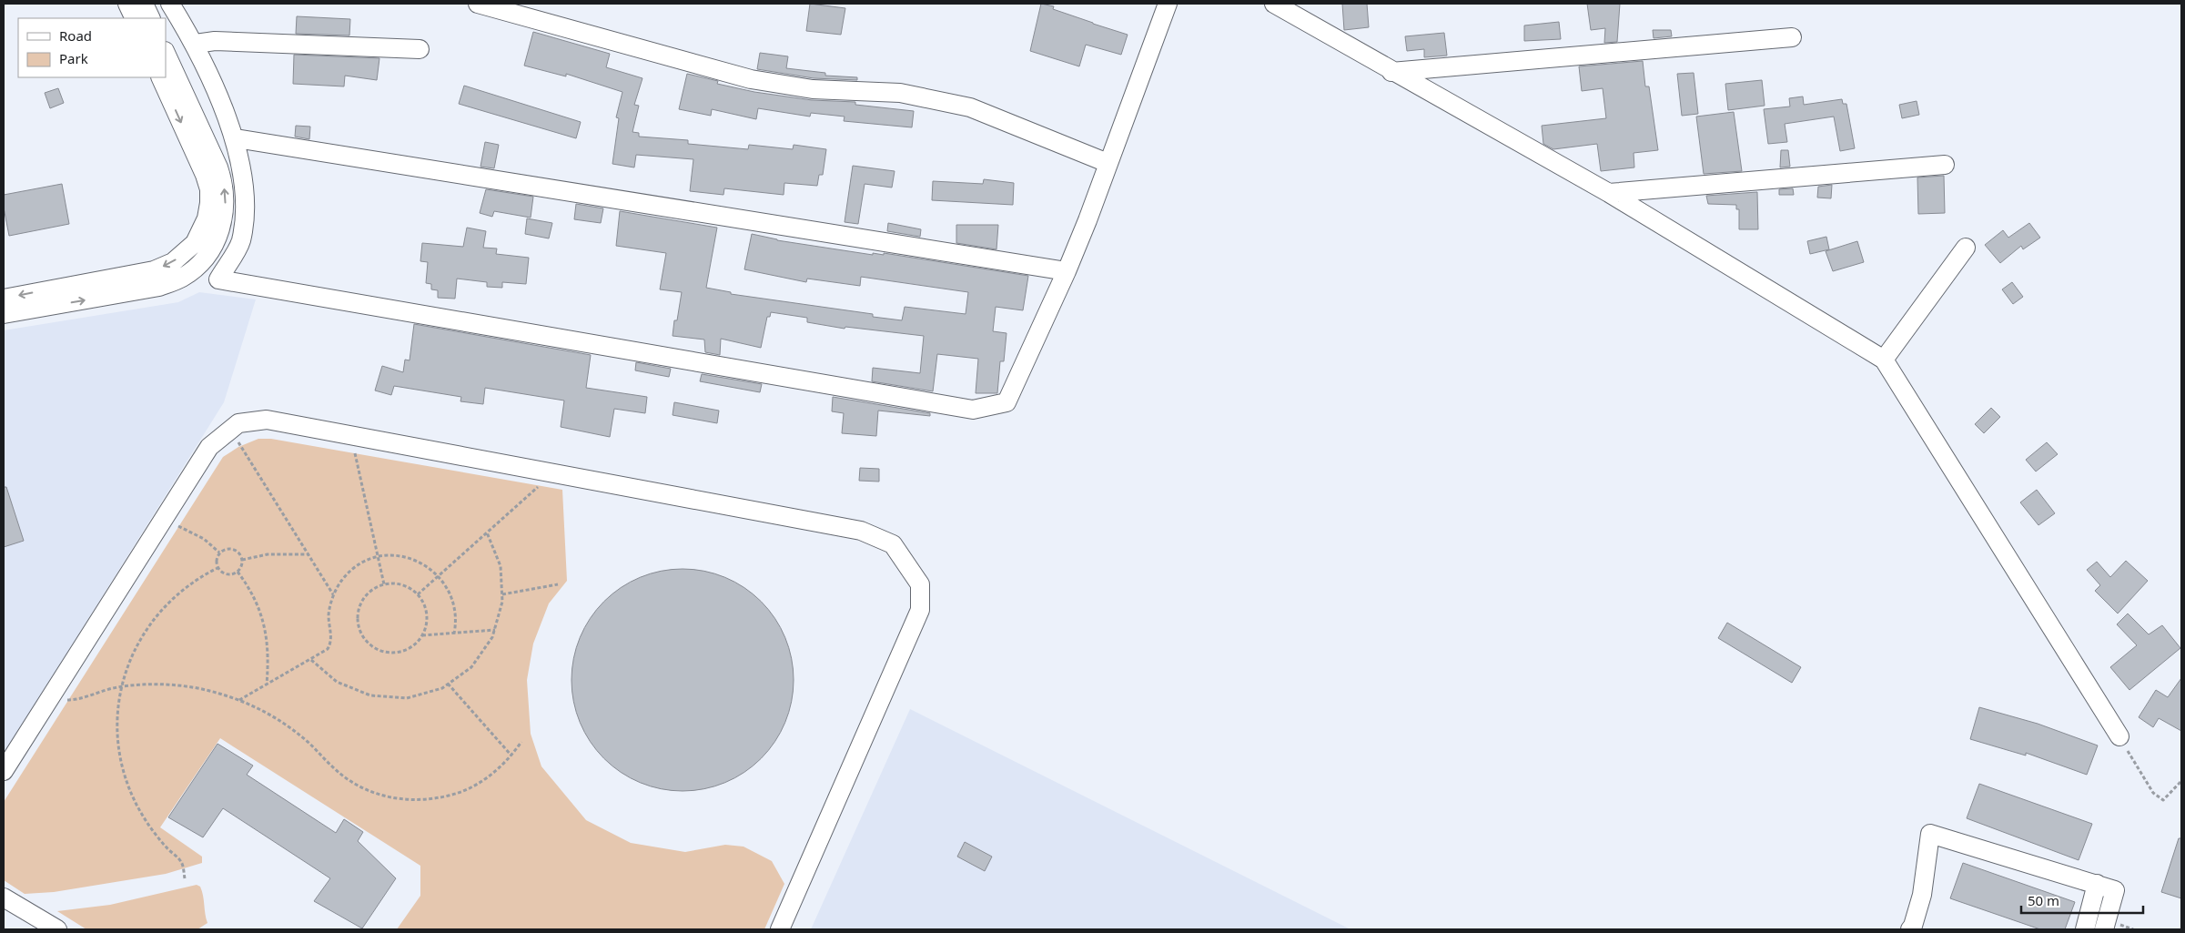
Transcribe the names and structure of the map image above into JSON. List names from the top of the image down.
{
  "legend": ["Road", "Park"],
  "scale_bar": "50 m"
}
